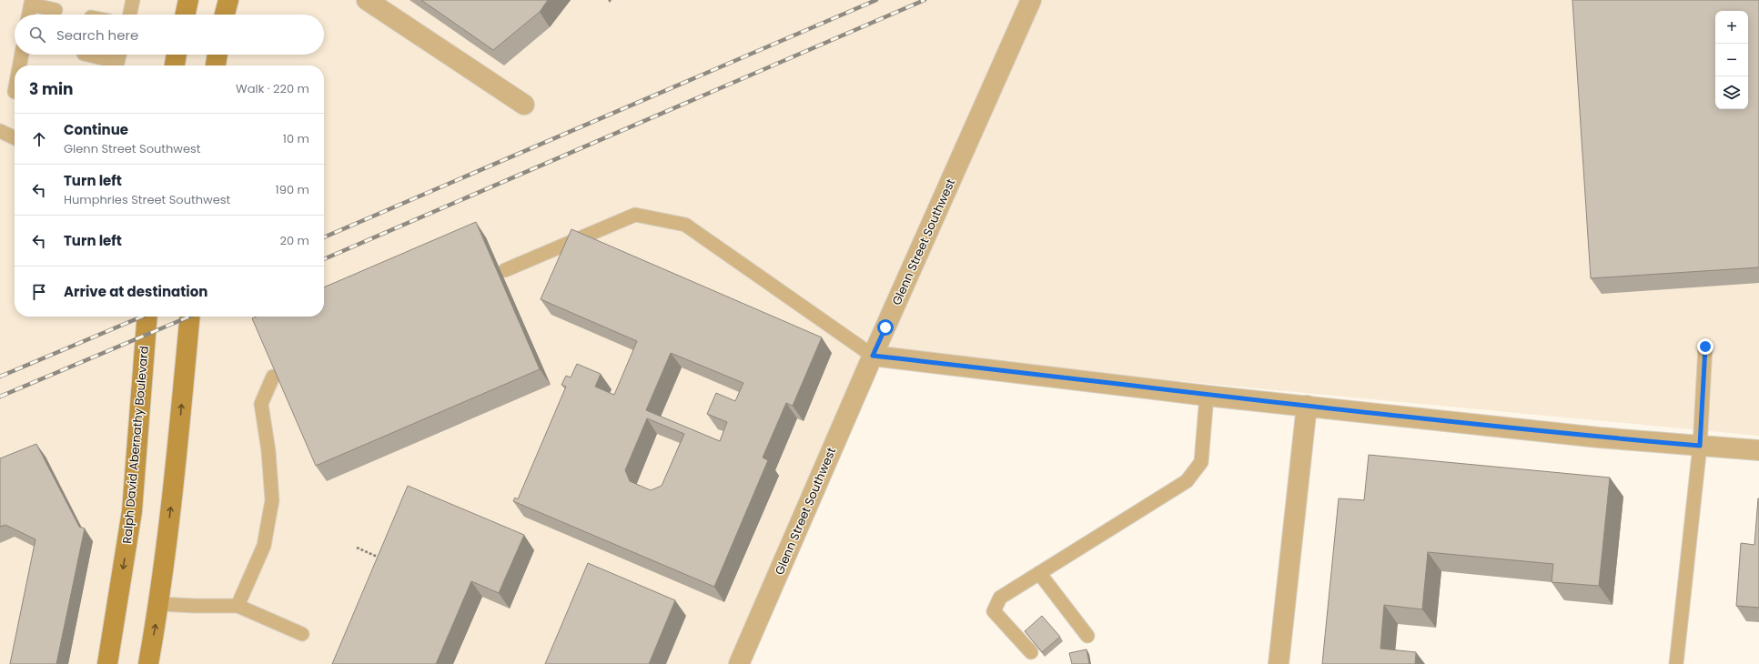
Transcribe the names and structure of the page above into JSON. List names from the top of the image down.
{
  "streets": {
    "main road": ["Ralph David Abernathy Boulevard"],
    "street": ["Glenn Street Southwest"]
  },
  "page": {
    "map_buttons": ["+", "−"],
    "search": "Search here",
    "heading": ["3 min", "Walk · 220 m"],
    "list": [
      ["Continue", "Glenn Street Southwest", "10 m"],
      ["Turn left", "Humphries Street Southwest", "190 m"],
      ["Turn left", "20 m"],
      "Arrive at destination"
    ]
  }
}
